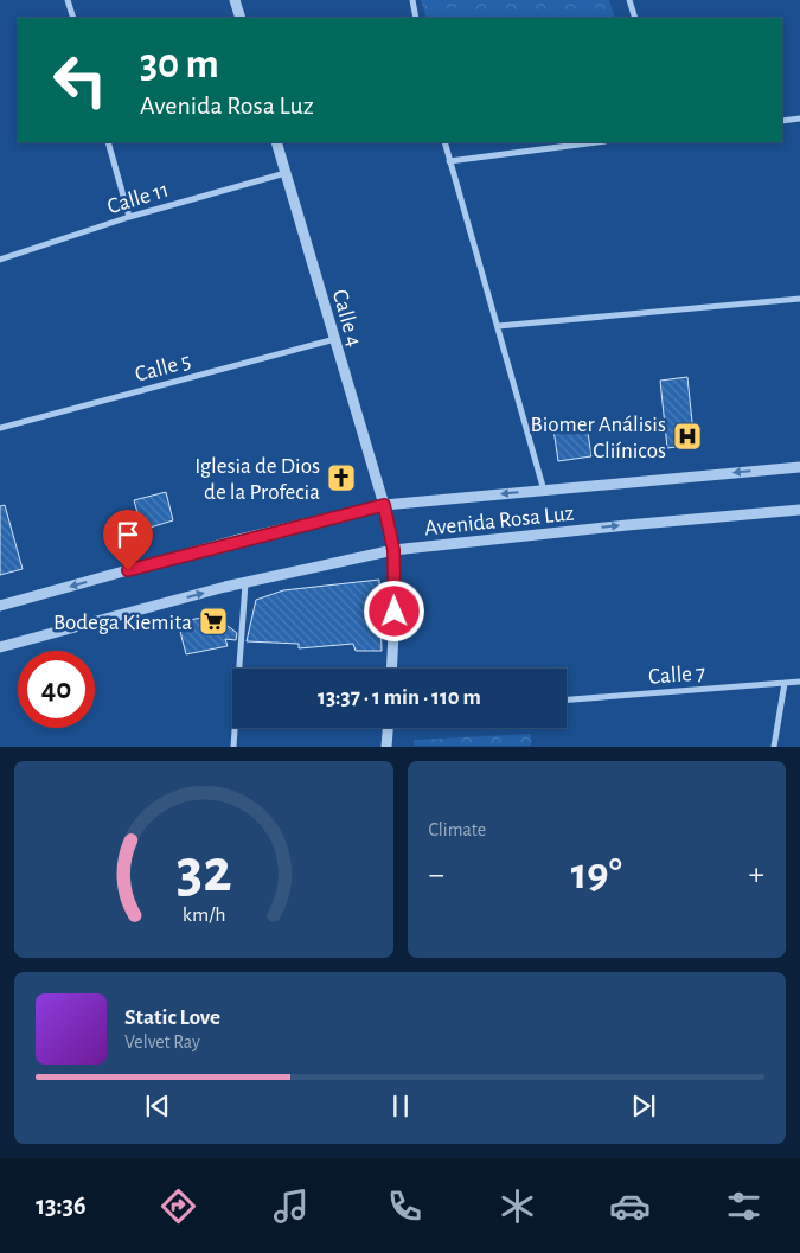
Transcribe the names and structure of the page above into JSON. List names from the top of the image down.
{
  "streets": {
    "street": [
      "Calle 11",
      "Calle 4",
      "Calle 5",
      "Avenida Rosa Luz",
      "Calle 7"
    ]
  },
  "crossings": [
    ["Calle 11", "Calle 4"],
    ["Calle 4", "Calle 5"],
    ["Calle 4", "Avenida Rosa Luz"]
  ],
  "places": {
    "hospital": ["Biomer Análisis Cliínicos"],
    "church": ["Iglesia de Dios de la Profecia"],
    "supermarket": ["Bodega Kiemita"]
  },
  "page": {
    "turn": ["30 m", "Avenida Rosa Luz"],
    "limit": "40",
    "trip": "13:37 · 1 min · 110 m",
    "tile": "Climate",
    "heat": ["−", "19°", "+"],
    "song": ["Static Love", "Velvet Ray"],
    "tabs": "13:36",
    "gauge": ["32", "km/h"]
  }
}
